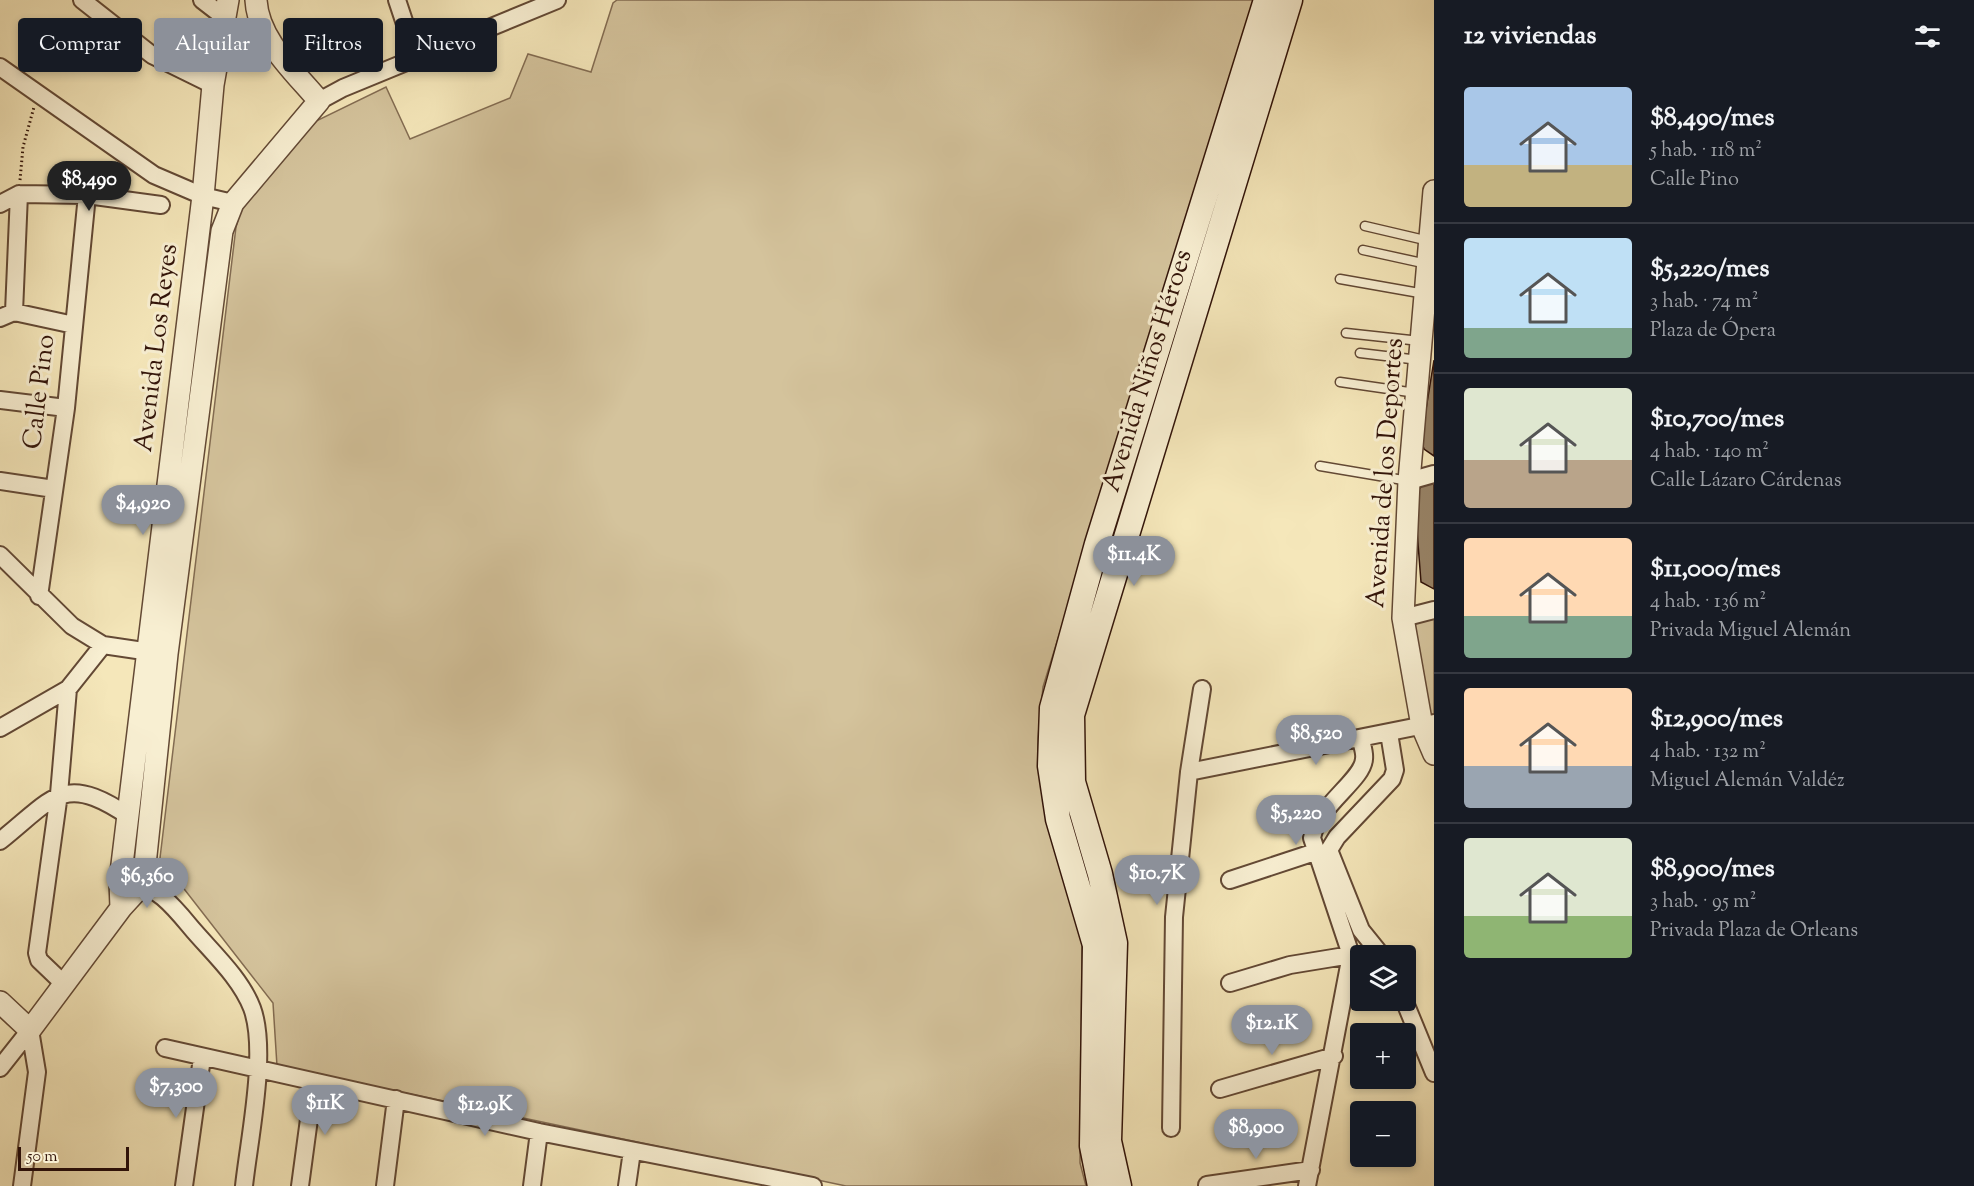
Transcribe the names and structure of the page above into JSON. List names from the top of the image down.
{
  "streets": {
    "main road": ["Avenida Niños Héroes"],
    "street": ["Avenida Los Reyes", "Calle Pino", "Avenida de los Deportes"]
  },
  "scale_bar": "50 m",
  "page": {
    "heading": "12 viviendas",
    "chip": [
      "Comprar",
      "Alquilar",
      "Filtros",
      "Nuevo"
    ],
    "list": [
      {
        "name": "$8,490/mes",
        "note": "5 hab. · 118 m² · Calle Pino"
      },
      {
        "name": "$5,220/mes",
        "note": "3 hab. · 74 m² · Plaza de Ópera"
      },
      {
        "name": "$10,700/mes",
        "note": "4 hab. · 140 m² · Calle Lázaro Cárdenas"
      },
      {
        "name": "$11,000/mes",
        "note": "4 hab. · 136 m² · Privada Miguel Alemán"
      },
      {
        "name": "$12,900/mes",
        "note": "4 hab. · 132 m² · Miguel Alemán Valdéz"
      },
      {
        "name": "$8,900/mes",
        "note": "3 hab. · 95 m² · Privada Plaza de Orleans"
      }
    ],
    "price": [
      "$8,490",
      "$4,920",
      "$11.4K",
      "$8,520",
      "$5,220",
      "$10.7K",
      "$6,360",
      "$12.1K",
      "$7,300",
      "$11K",
      "$12.9K",
      "$8,900"
    ],
    "map_buttons": ["+", "−"],
    "scale": "50 m"
  }
}
